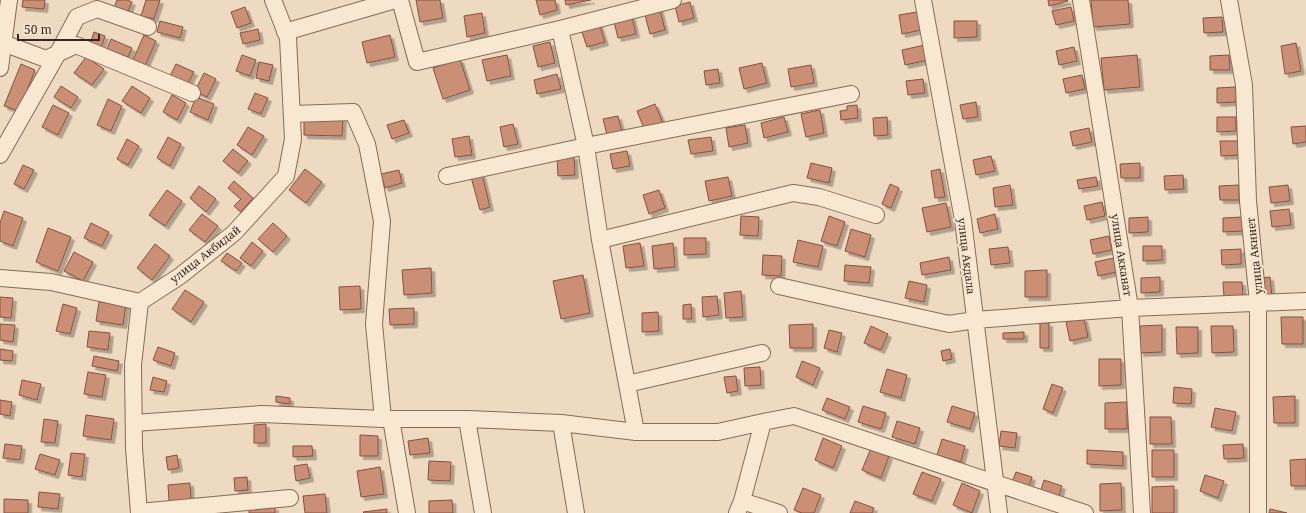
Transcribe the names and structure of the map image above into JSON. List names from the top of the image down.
{
  "streets": {
    "street": [
      "улица Акбидай",
      "улица Акканат",
      "улица Акдала",
      "улица Акниет"
    ]
  },
  "scale_bar": "50 m"
}
